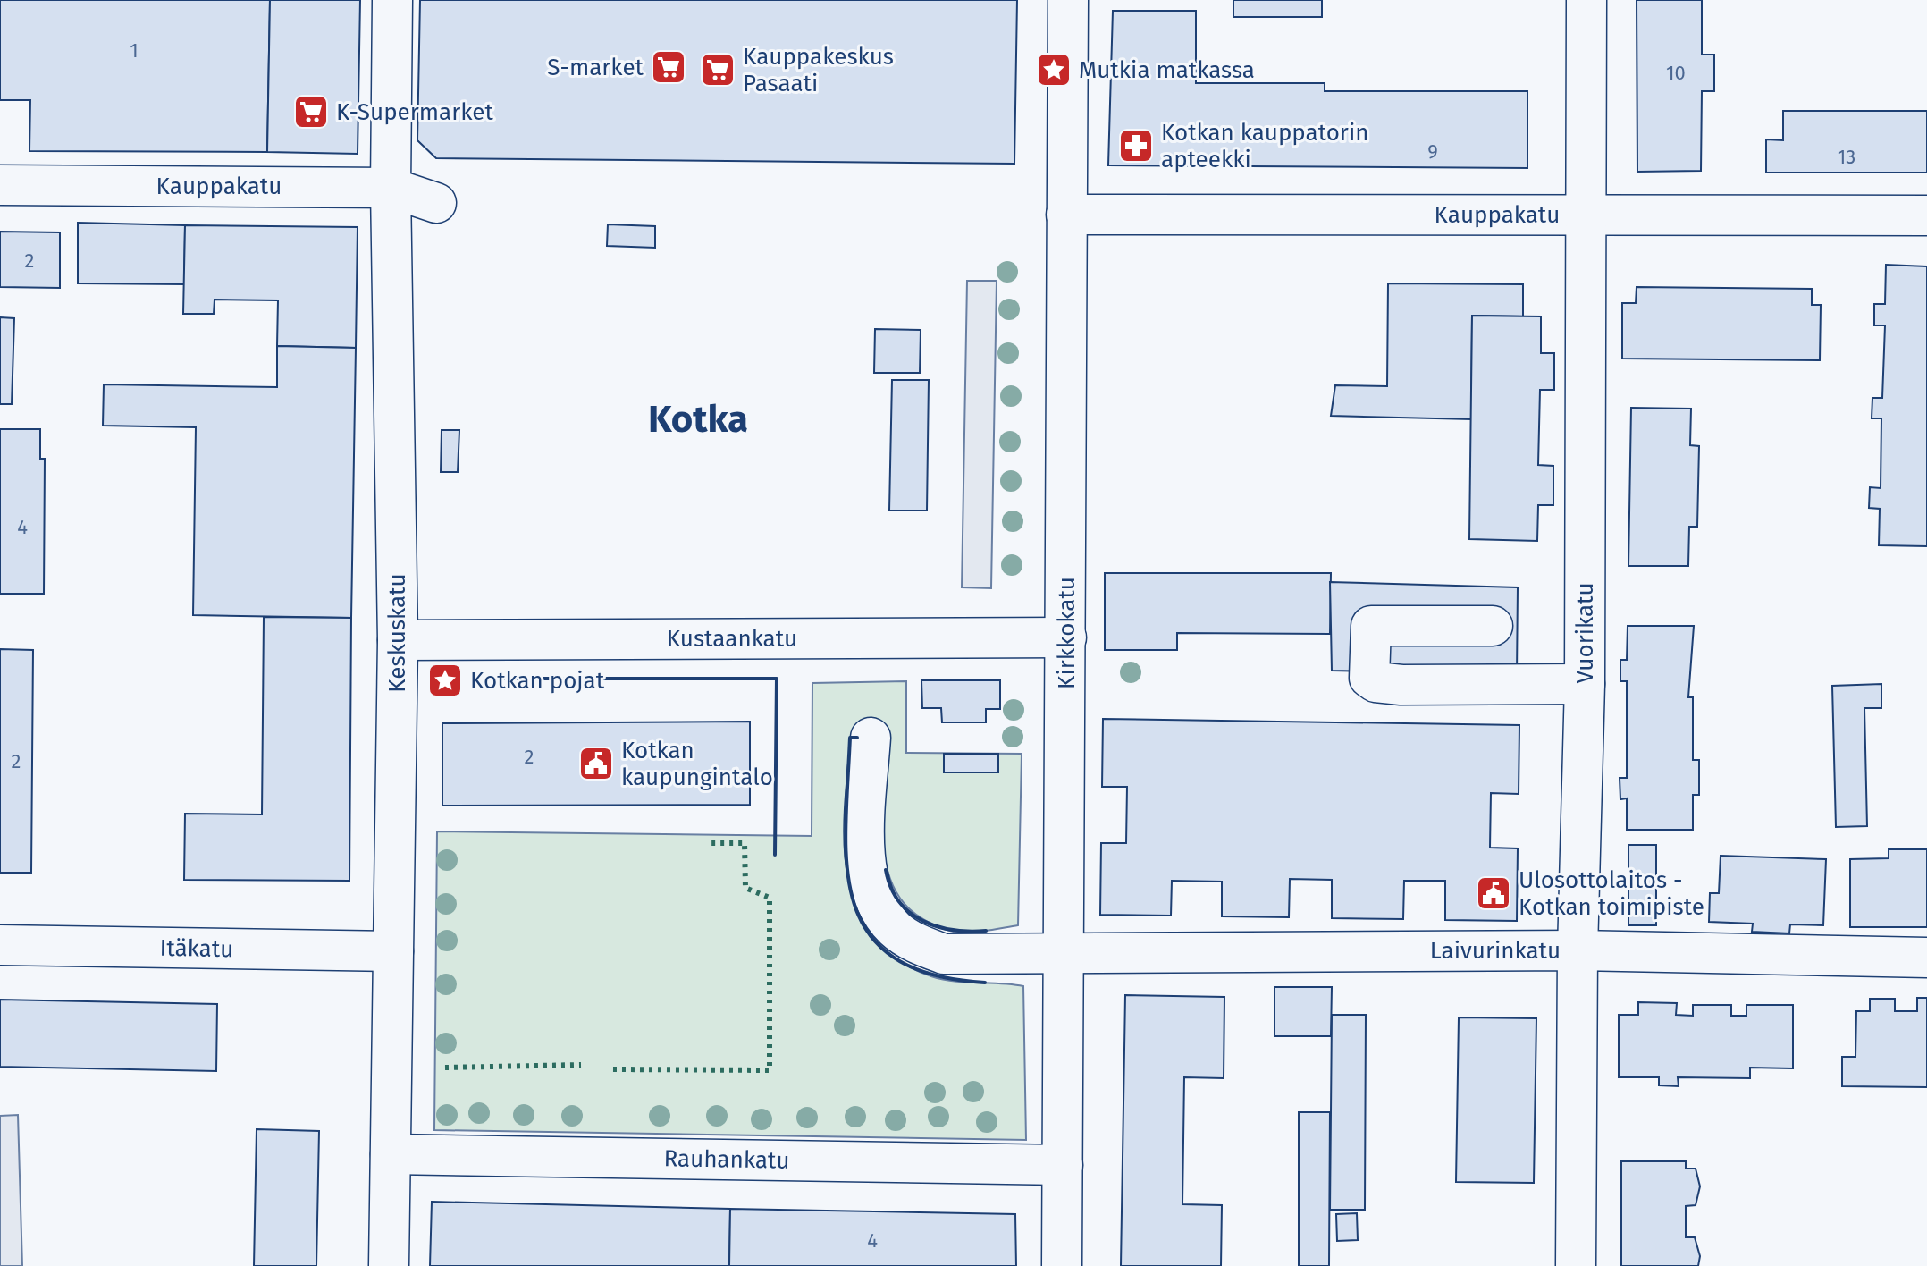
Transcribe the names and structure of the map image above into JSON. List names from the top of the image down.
{
  "streets": {
    "street": [
      "Kauppakatu",
      "Keskuskatu",
      "Kirkkokatu",
      "Vuorikatu",
      "Kustaankatu",
      "Itäkatu",
      "Laivurinkatu",
      "Rauhankatu"
    ]
  },
  "crossings": [
    ["Kauppakatu", "Keskuskatu"],
    ["Kauppakatu", "Kirkkokatu"],
    ["Kauppakatu", "Vuorikatu"],
    ["Keskuskatu", "Kustaankatu"],
    ["Keskuskatu", "Itäkatu"],
    ["Keskuskatu", "Rauhankatu"],
    ["Kirkkokatu", "Kustaankatu"],
    ["Kirkkokatu", "Laivurinkatu"],
    ["Kirkkokatu", "Rauhankatu"],
    ["Vuorikatu", "Laivurinkatu"]
  ],
  "districts": ["Kotka"],
  "places": {
    "supermarket": ["S-market", "Kauppakeskus Pasaati", "K-Supermarket"],
    "place": ["Mutkia matkassa", "Kotkan pojat"],
    "pharmacy": ["Kotkan kauppatorin apteekki"],
    "public building": ["Kotkan kaupungintalo", "Ulosottolaitos - Kotkan toimipiste"]
  },
  "house_numbers": [
    "1",
    "10",
    "9",
    "13",
    "2",
    "4",
    "2",
    "2",
    "4"
  ]
}
